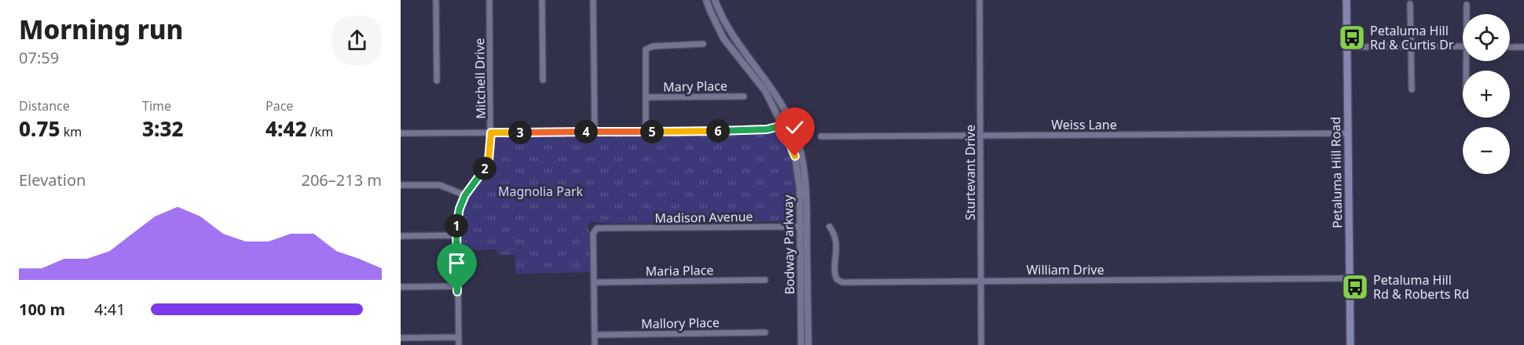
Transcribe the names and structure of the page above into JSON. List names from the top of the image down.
{
  "streets": {
    "main road": ["Petaluma Hill Road"],
    "street": [
      "Mitchell Drive",
      "Mary Place",
      "Weiss Lane",
      "Sturtevant Drive",
      "Madison Avenue",
      "Bodway Parkway",
      "William Drive",
      "Maria Place",
      "Mallory Place"
    ]
  },
  "crossings": [
    ["Weiss Lane", "Sturtevant Drive"],
    ["Weiss Lane", "Petaluma Hill Road"],
    ["Sturtevant Drive", "William Drive"],
    ["Petaluma Hill Road", "William Drive"],
    ["Madison Avenue", "Bodway Parkway"],
    ["Madison Avenue", "Maria Place"]
  ],
  "parks": ["Magnolia Park"],
  "places": {
    "bus stop": ["Petaluma Hill Rd & Curtis Dr", "Petaluma Hill Rd & Roberts Rd"]
  },
  "page": {
    "heading": ["Morning run", "07:59"],
    "map_buttons": ["+", "−"],
    "stats": [
      ["Distance", "0.75 km"],
      ["Time", "3:32"],
      ["Pace", "4:42 /km"]
    ],
    "pins": [
      "6",
      "4",
      "5",
      "3",
      "2",
      "1"
    ],
    "chart": ["Elevation", "206–213 m"],
    "list": [
      {
        "name": "100 m",
        "note": "4:41"
      }
    ]
  }
}
